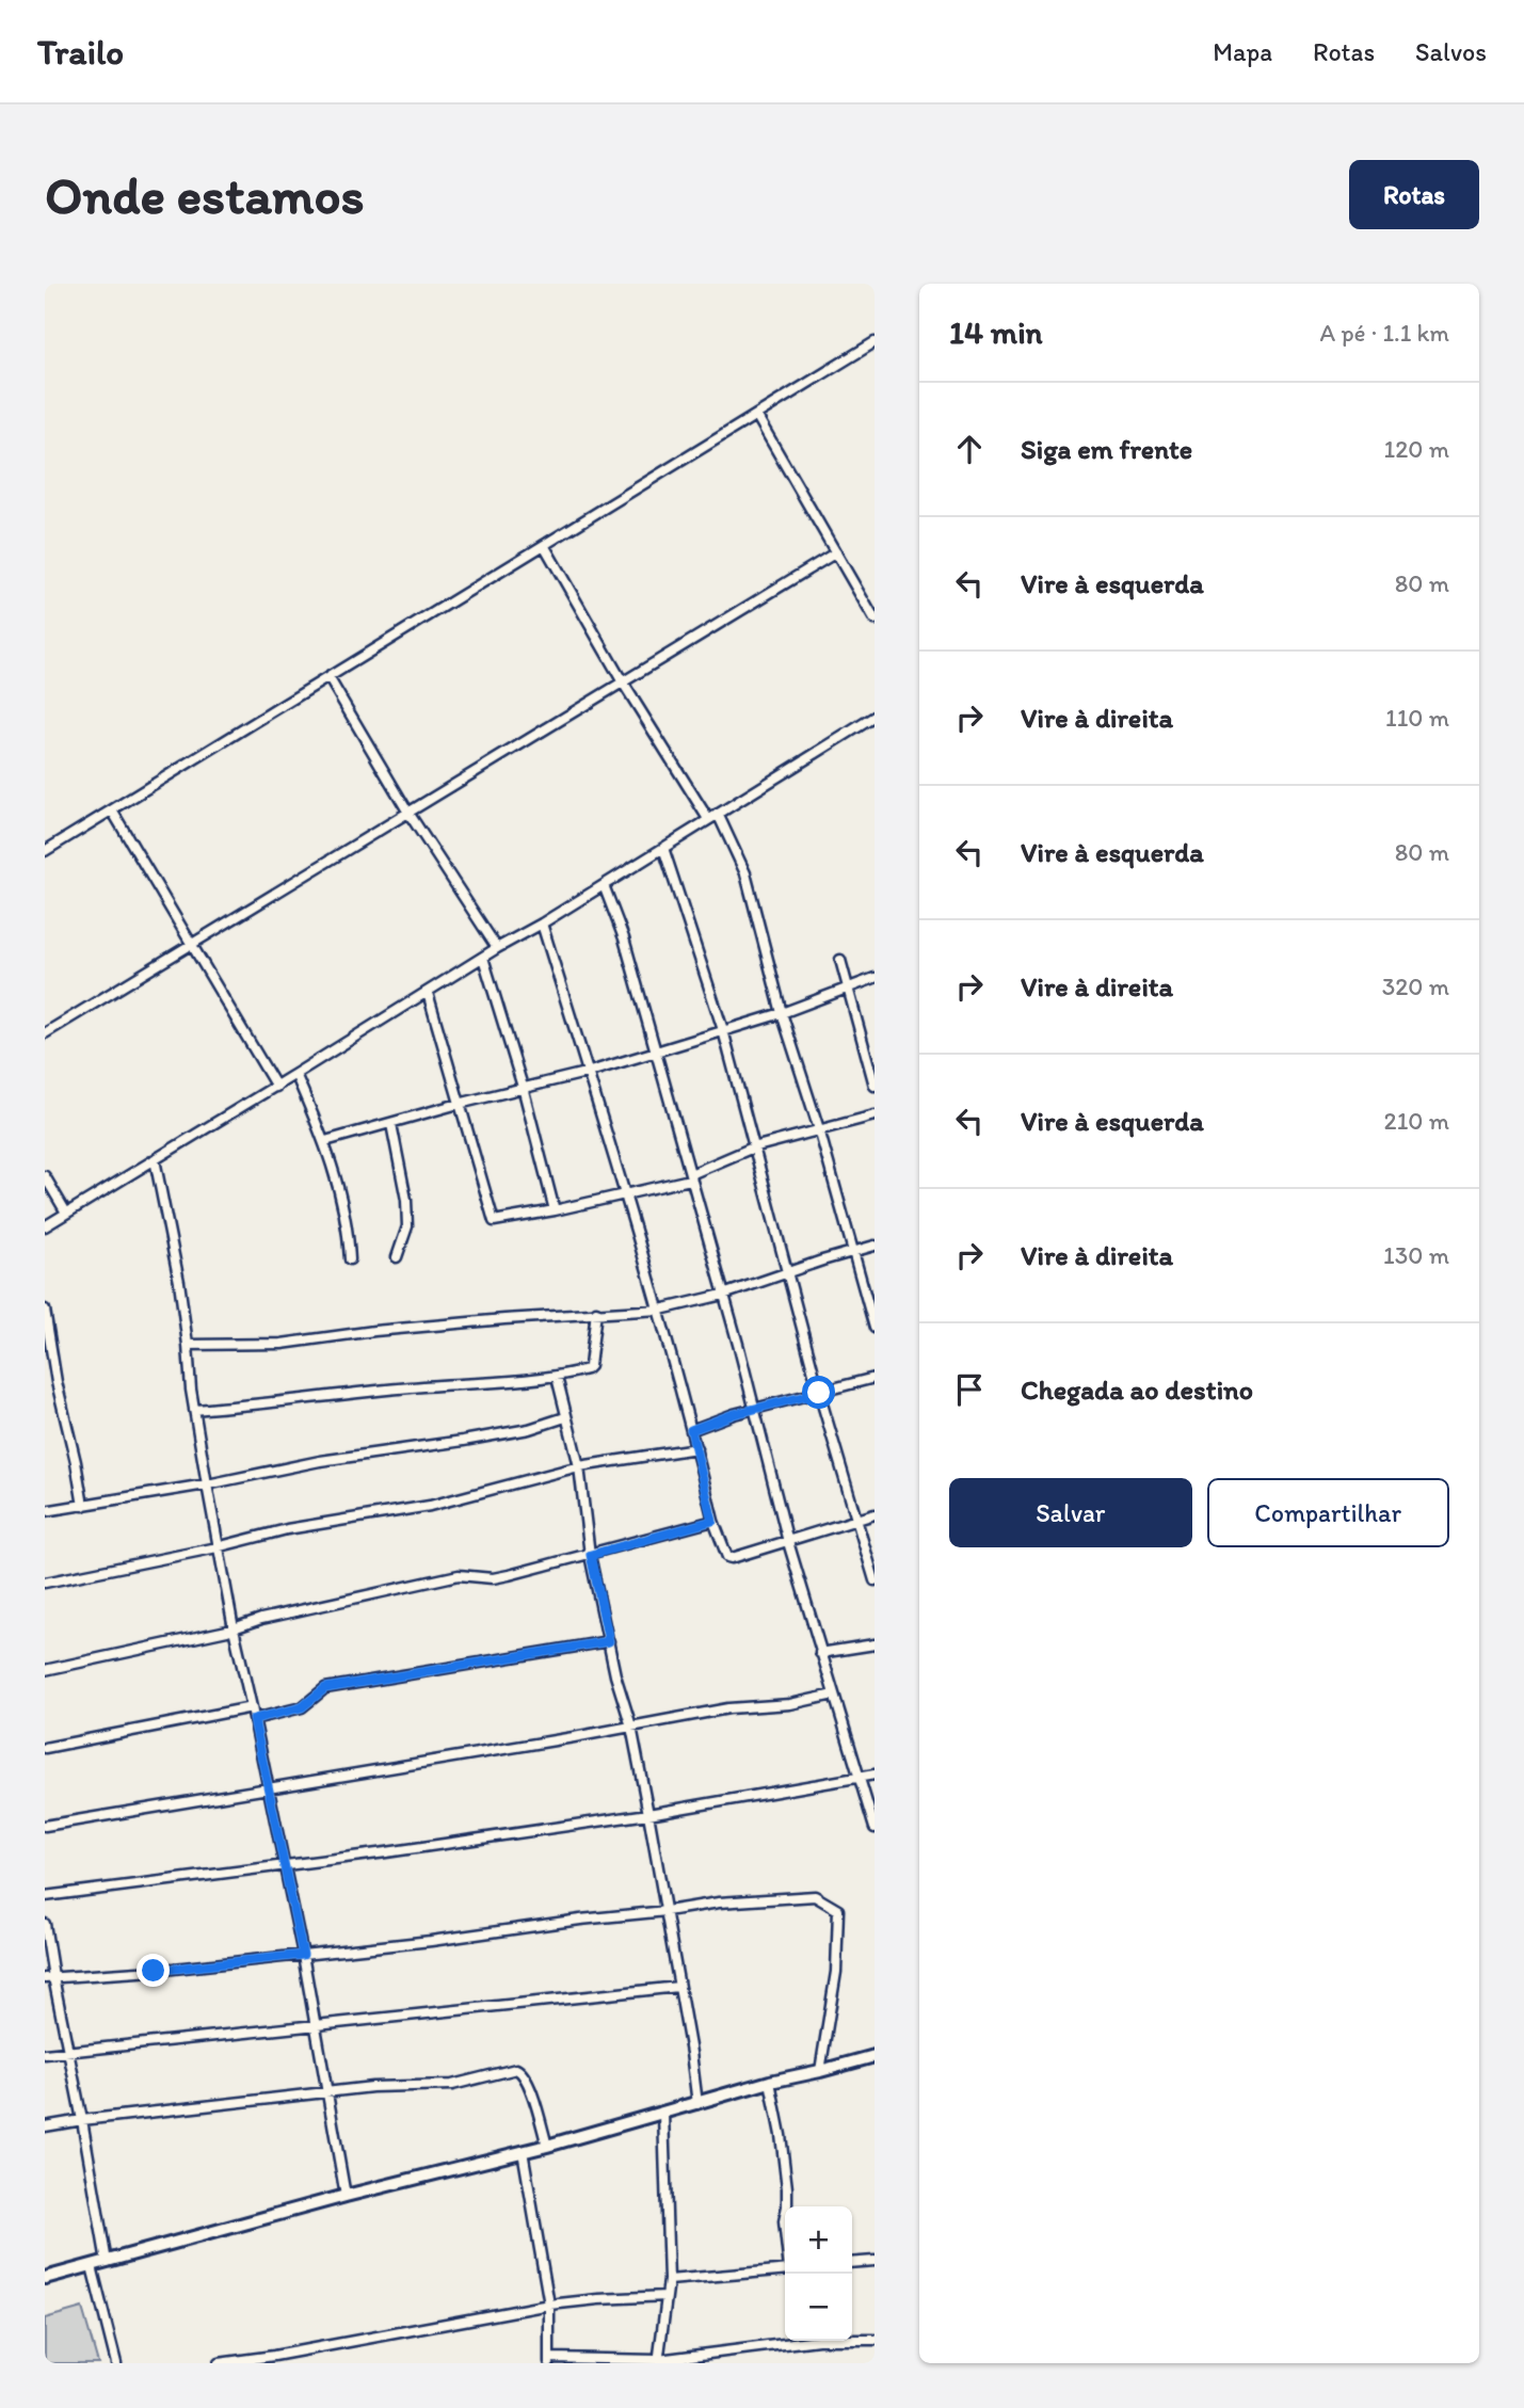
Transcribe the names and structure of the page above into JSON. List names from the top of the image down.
{
  "page": {
    "header": "Trailo",
    "nav": ["Mapa", "Rotas", "Salvos"],
    "buttons": [
      "Rotas",
      ["Salvar", "Compartilhar"]
    ],
    "title": "Onde estamos",
    "heading": ["14 min", "A pé · 1.1 km"],
    "list": [
      ["Siga em frente", "120 m"],
      ["Vire à esquerda", "80 m"],
      ["Vire à direita", "110 m"],
      ["Vire à esquerda", "80 m"],
      ["Vire à direita", "320 m"],
      ["Vire à esquerda", "210 m"],
      ["Vire à direita", "130 m"],
      "Chegada ao destino"
    ],
    "map_buttons": ["+", "−"]
  }
}
